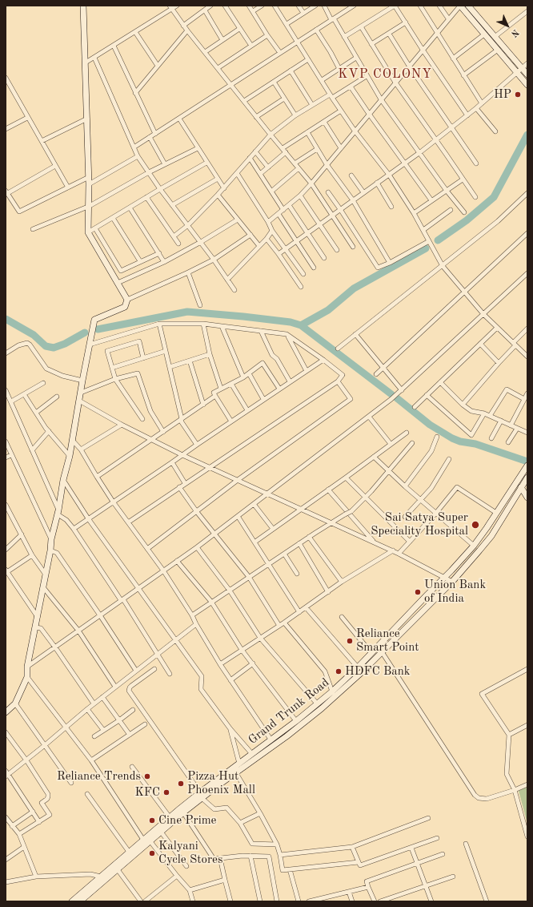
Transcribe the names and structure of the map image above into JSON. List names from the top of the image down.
{
  "streets": {
    "main road": ["Grand Trunk Road"]
  },
  "districts": ["KVP COLONY"],
  "places": [
    "HP",
    "Sai Satya Super Speciality Hospital",
    "Union Bank of India",
    "Reliance Smart Point",
    "HDFC Bank",
    "Reliance Trends",
    "Pizza Hut Phoenix Mall",
    "KFC",
    "Cine Prime",
    "Kalyani Cycle Stores"
  ],
  "north": "bottom right"
}
